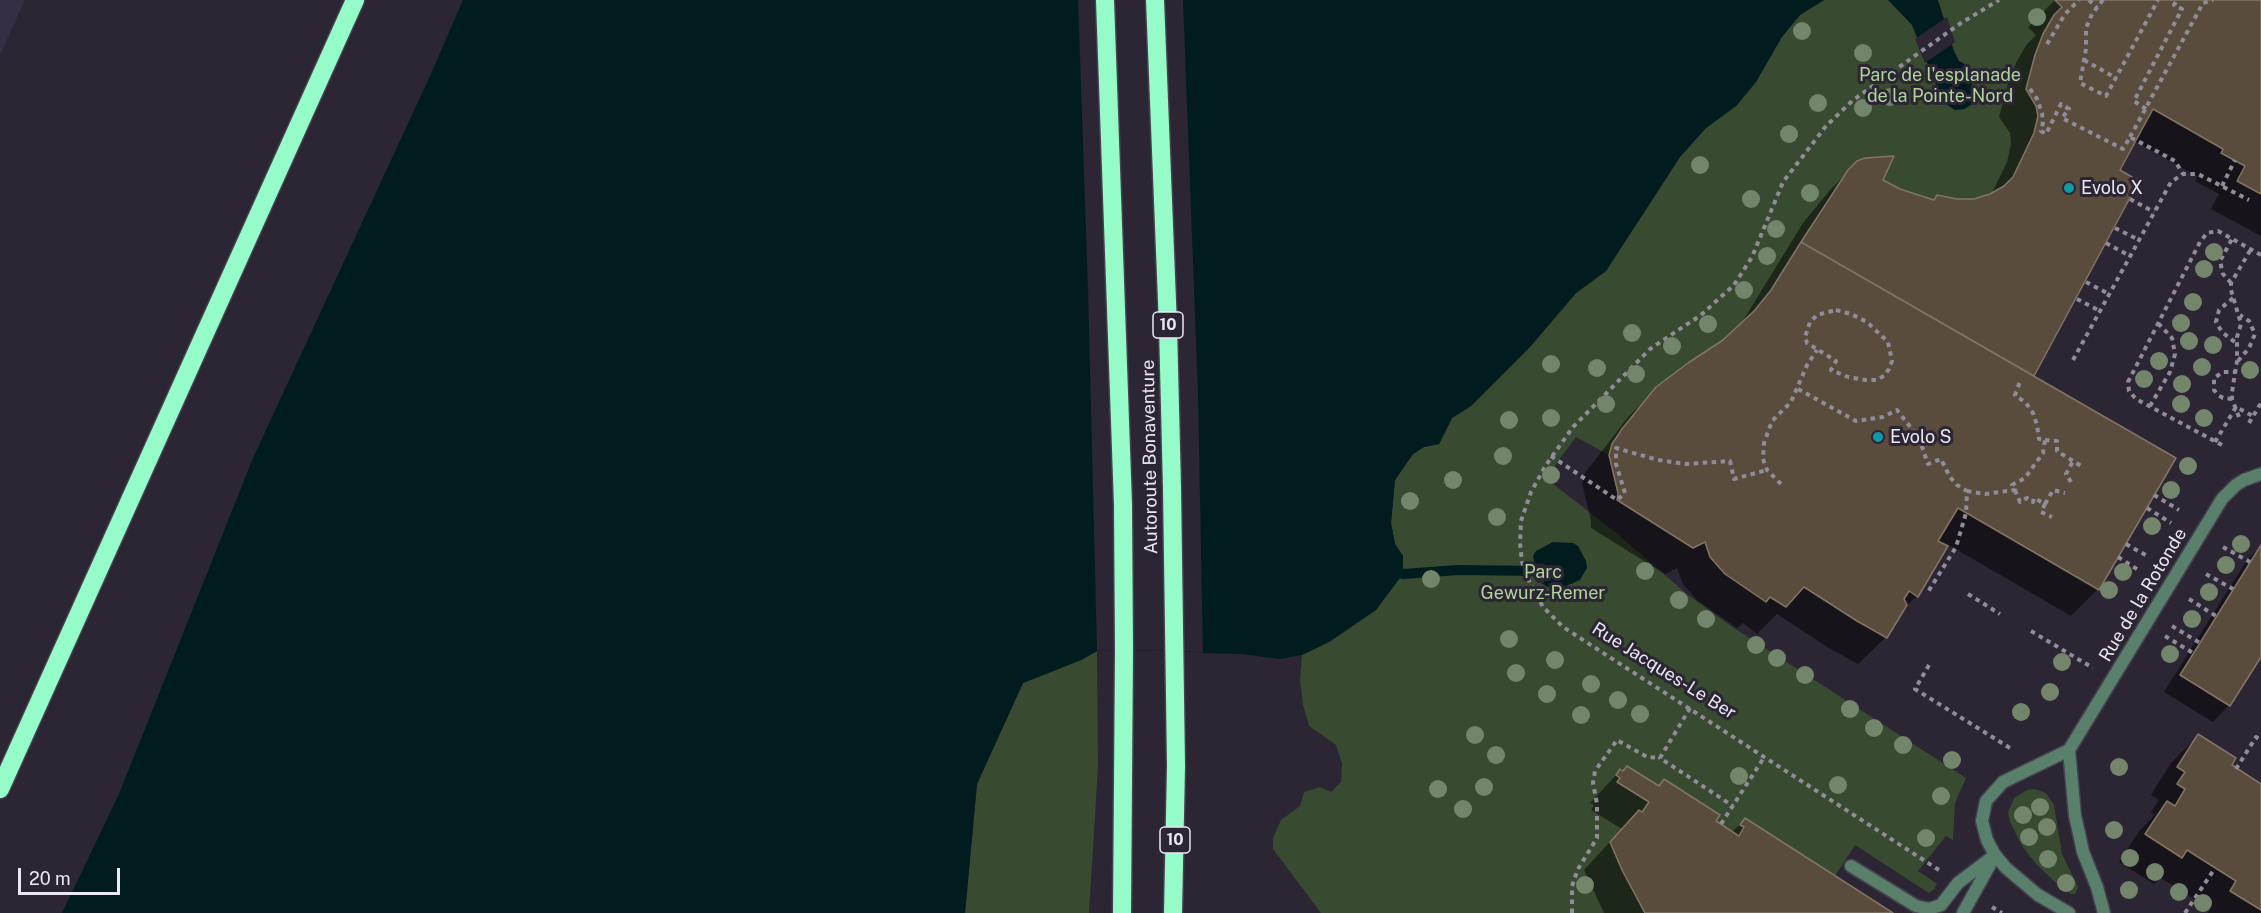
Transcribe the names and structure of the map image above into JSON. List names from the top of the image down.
{
  "streets": {
    "highway": ["10", "Autoroute Bonaventure"],
    "street": ["Rue de la Rotonde"],
    "path": ["Rue Jacques-Le Ber"]
  },
  "parks": ["Parc de l'esplanade de la Pointe-Nord", "Parc Gewurz-Remer"],
  "places": ["Evolo X", "Evolo S"],
  "scale_bar": "20 m"
}
